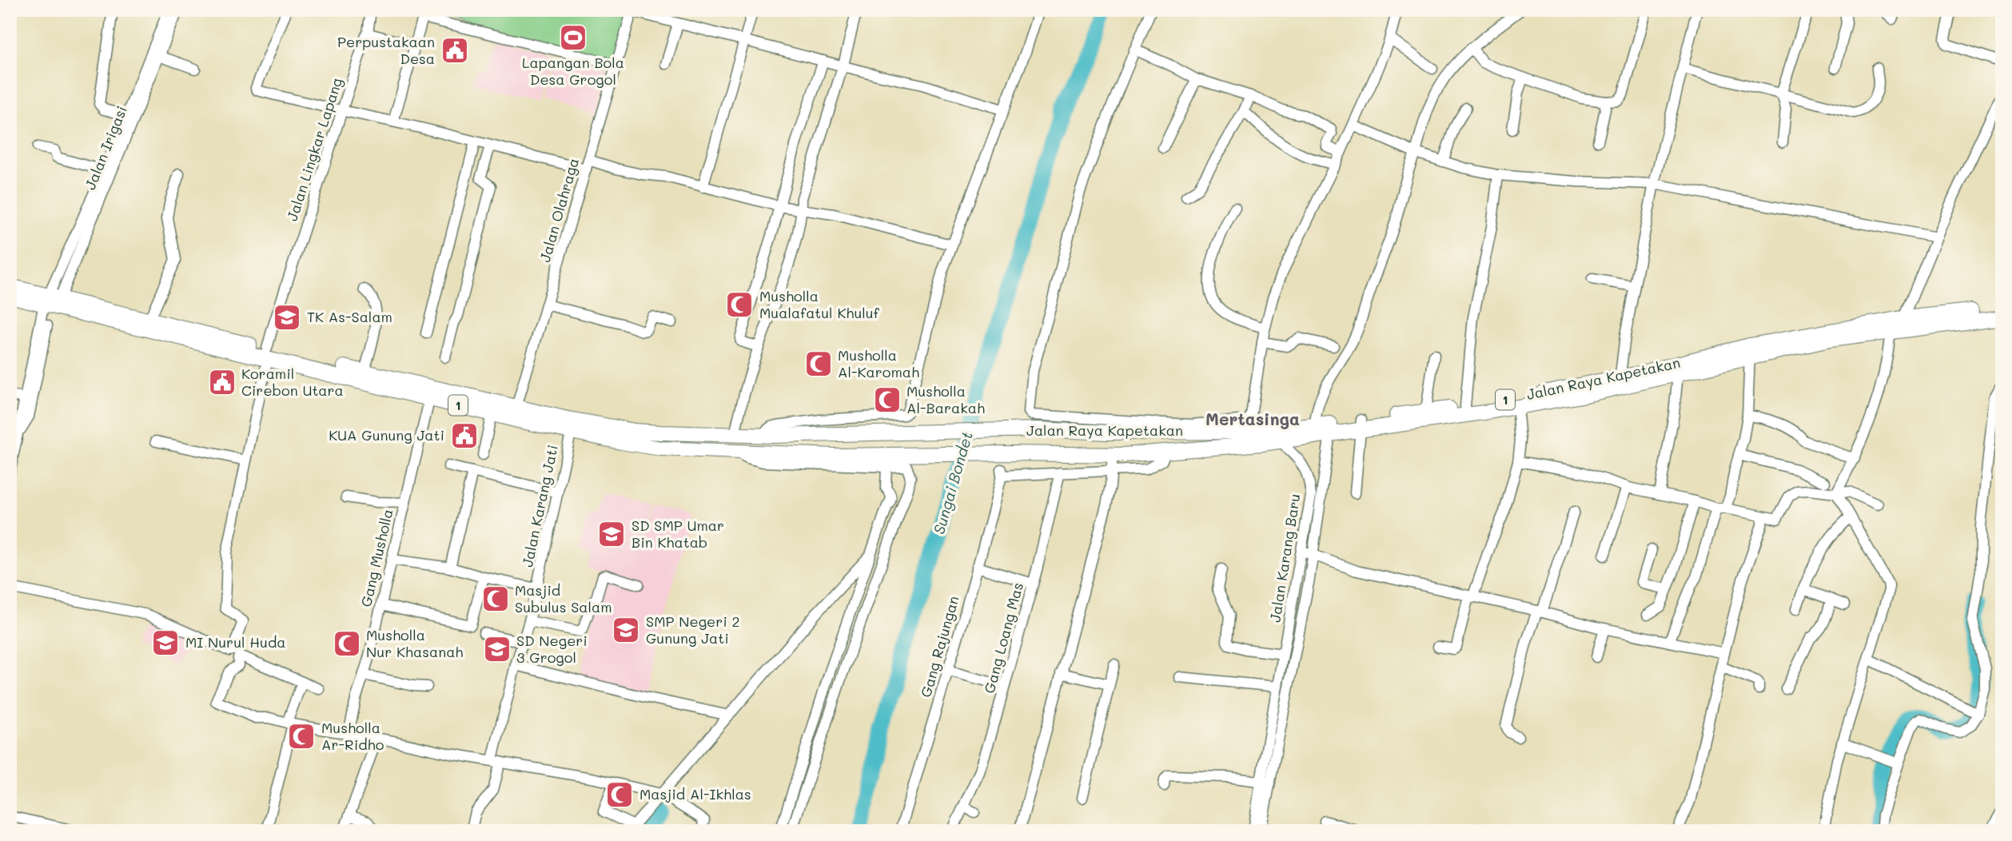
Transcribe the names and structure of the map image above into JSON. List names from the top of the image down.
{
  "streets": {
    "highway": ["Jalan Raya Kapetakan", "1"],
    "street": [
      "Jalan Irigasi",
      "Jalan Lingkar Lapang",
      "Jalan Olahraga",
      "Jalan Karang Jati",
      "Gang Musholla",
      "Jalan Karang Baru",
      "Gang Loang Mas",
      "Gang Rajungan"
    ]
  },
  "crossings": [
    ["Jalan Irigasi", "1"],
    ["Jalan Lingkar Lapang", "1"],
    ["Jalan Olahraga", "1"],
    ["Jalan Raya Kapetakan", "1"],
    ["Jalan Raya Kapetakan", "Jalan Karang Baru"],
    ["1", "Jalan Karang Jati"],
    ["1", "Gang Musholla"],
    ["1", "Jalan Karang Baru"],
    ["Gang Loang Mas", "Gang Rajungan"]
  ],
  "districts": ["Mertasinga"],
  "water": ["Sungai Bondet"],
  "places": {
    "sports": ["Lapangan Bola Desa Grogol"],
    "public building": ["Perpustakaan Desa", "Koramil Cirebon Utara", "KUA Gunung Jati"],
    "mosque": [
      "Musholla Mualafatul Khuluf",
      "Musholla Al-Karomah",
      "Musholla Al-Barakah",
      "Masjid Subulus Salam",
      "Musholla Nur Khasanah",
      "Musholla Ar-Ridho",
      "Masjid Al-Ikhlas"
    ],
    "school or university": [
      "TK As-Salam",
      "SD SMP Umar Bin Khatab",
      "SMP Negeri 2 Gunung Jati",
      "MI Nurul Huda",
      "SD Negeri 3 Grogol"
    ]
  }
}
